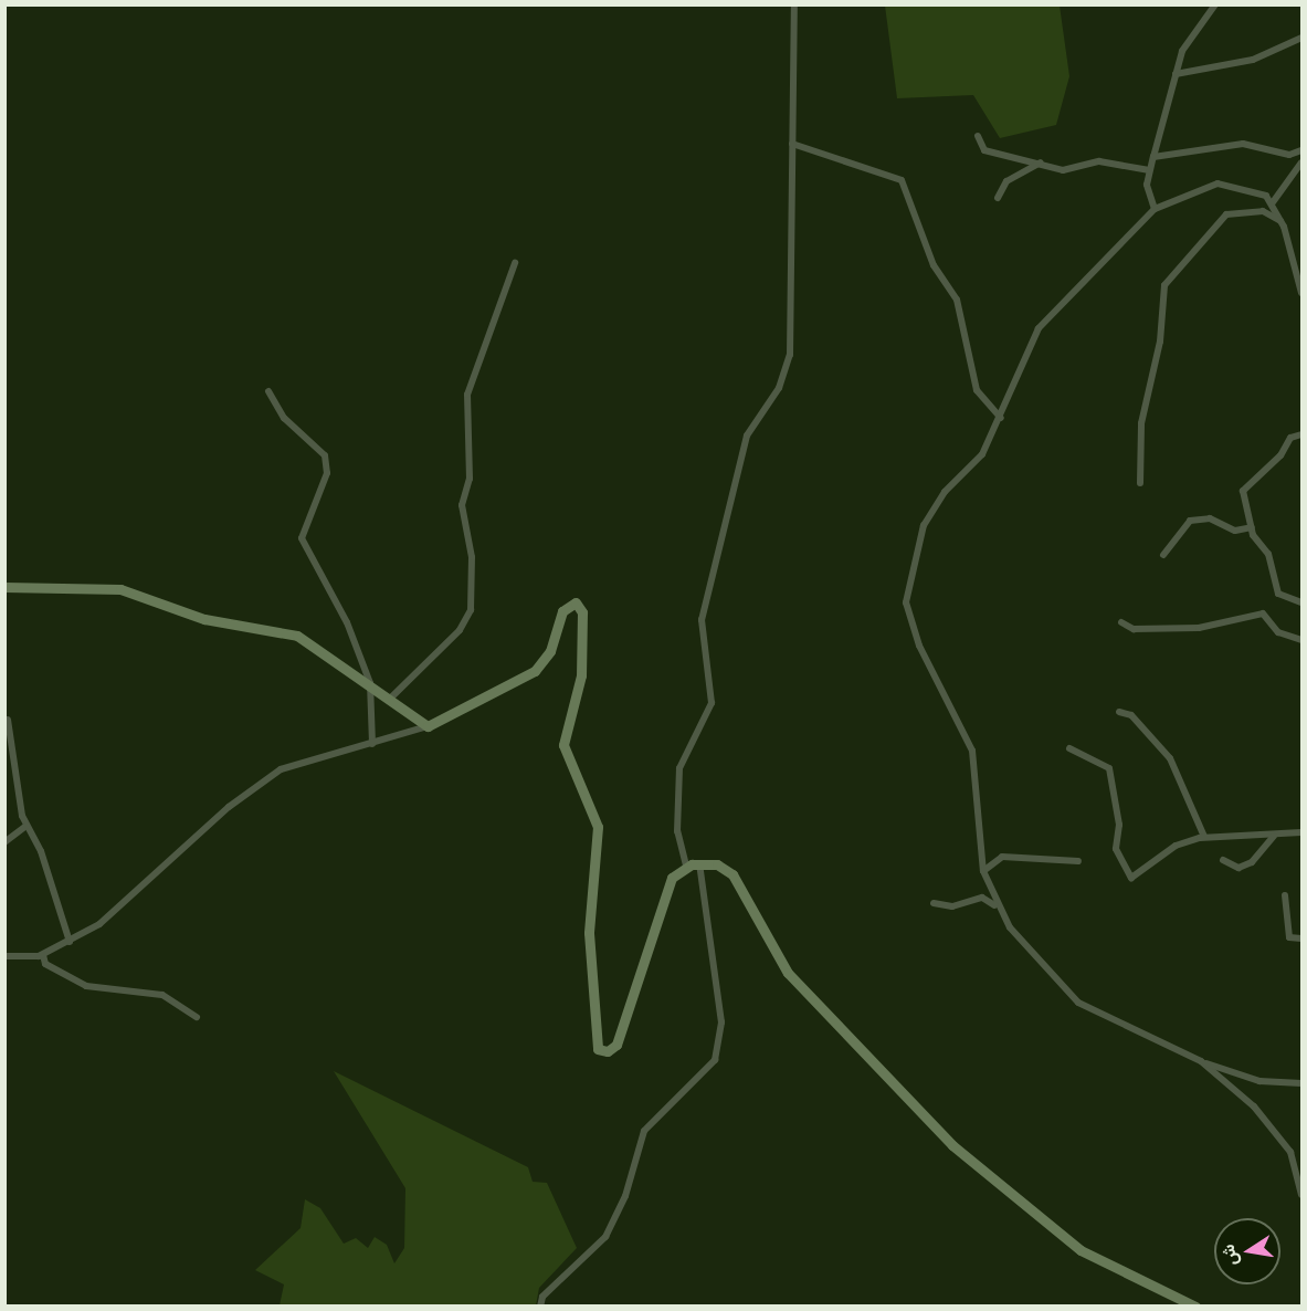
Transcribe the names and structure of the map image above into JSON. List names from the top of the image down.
{
  "north": "left"
}
